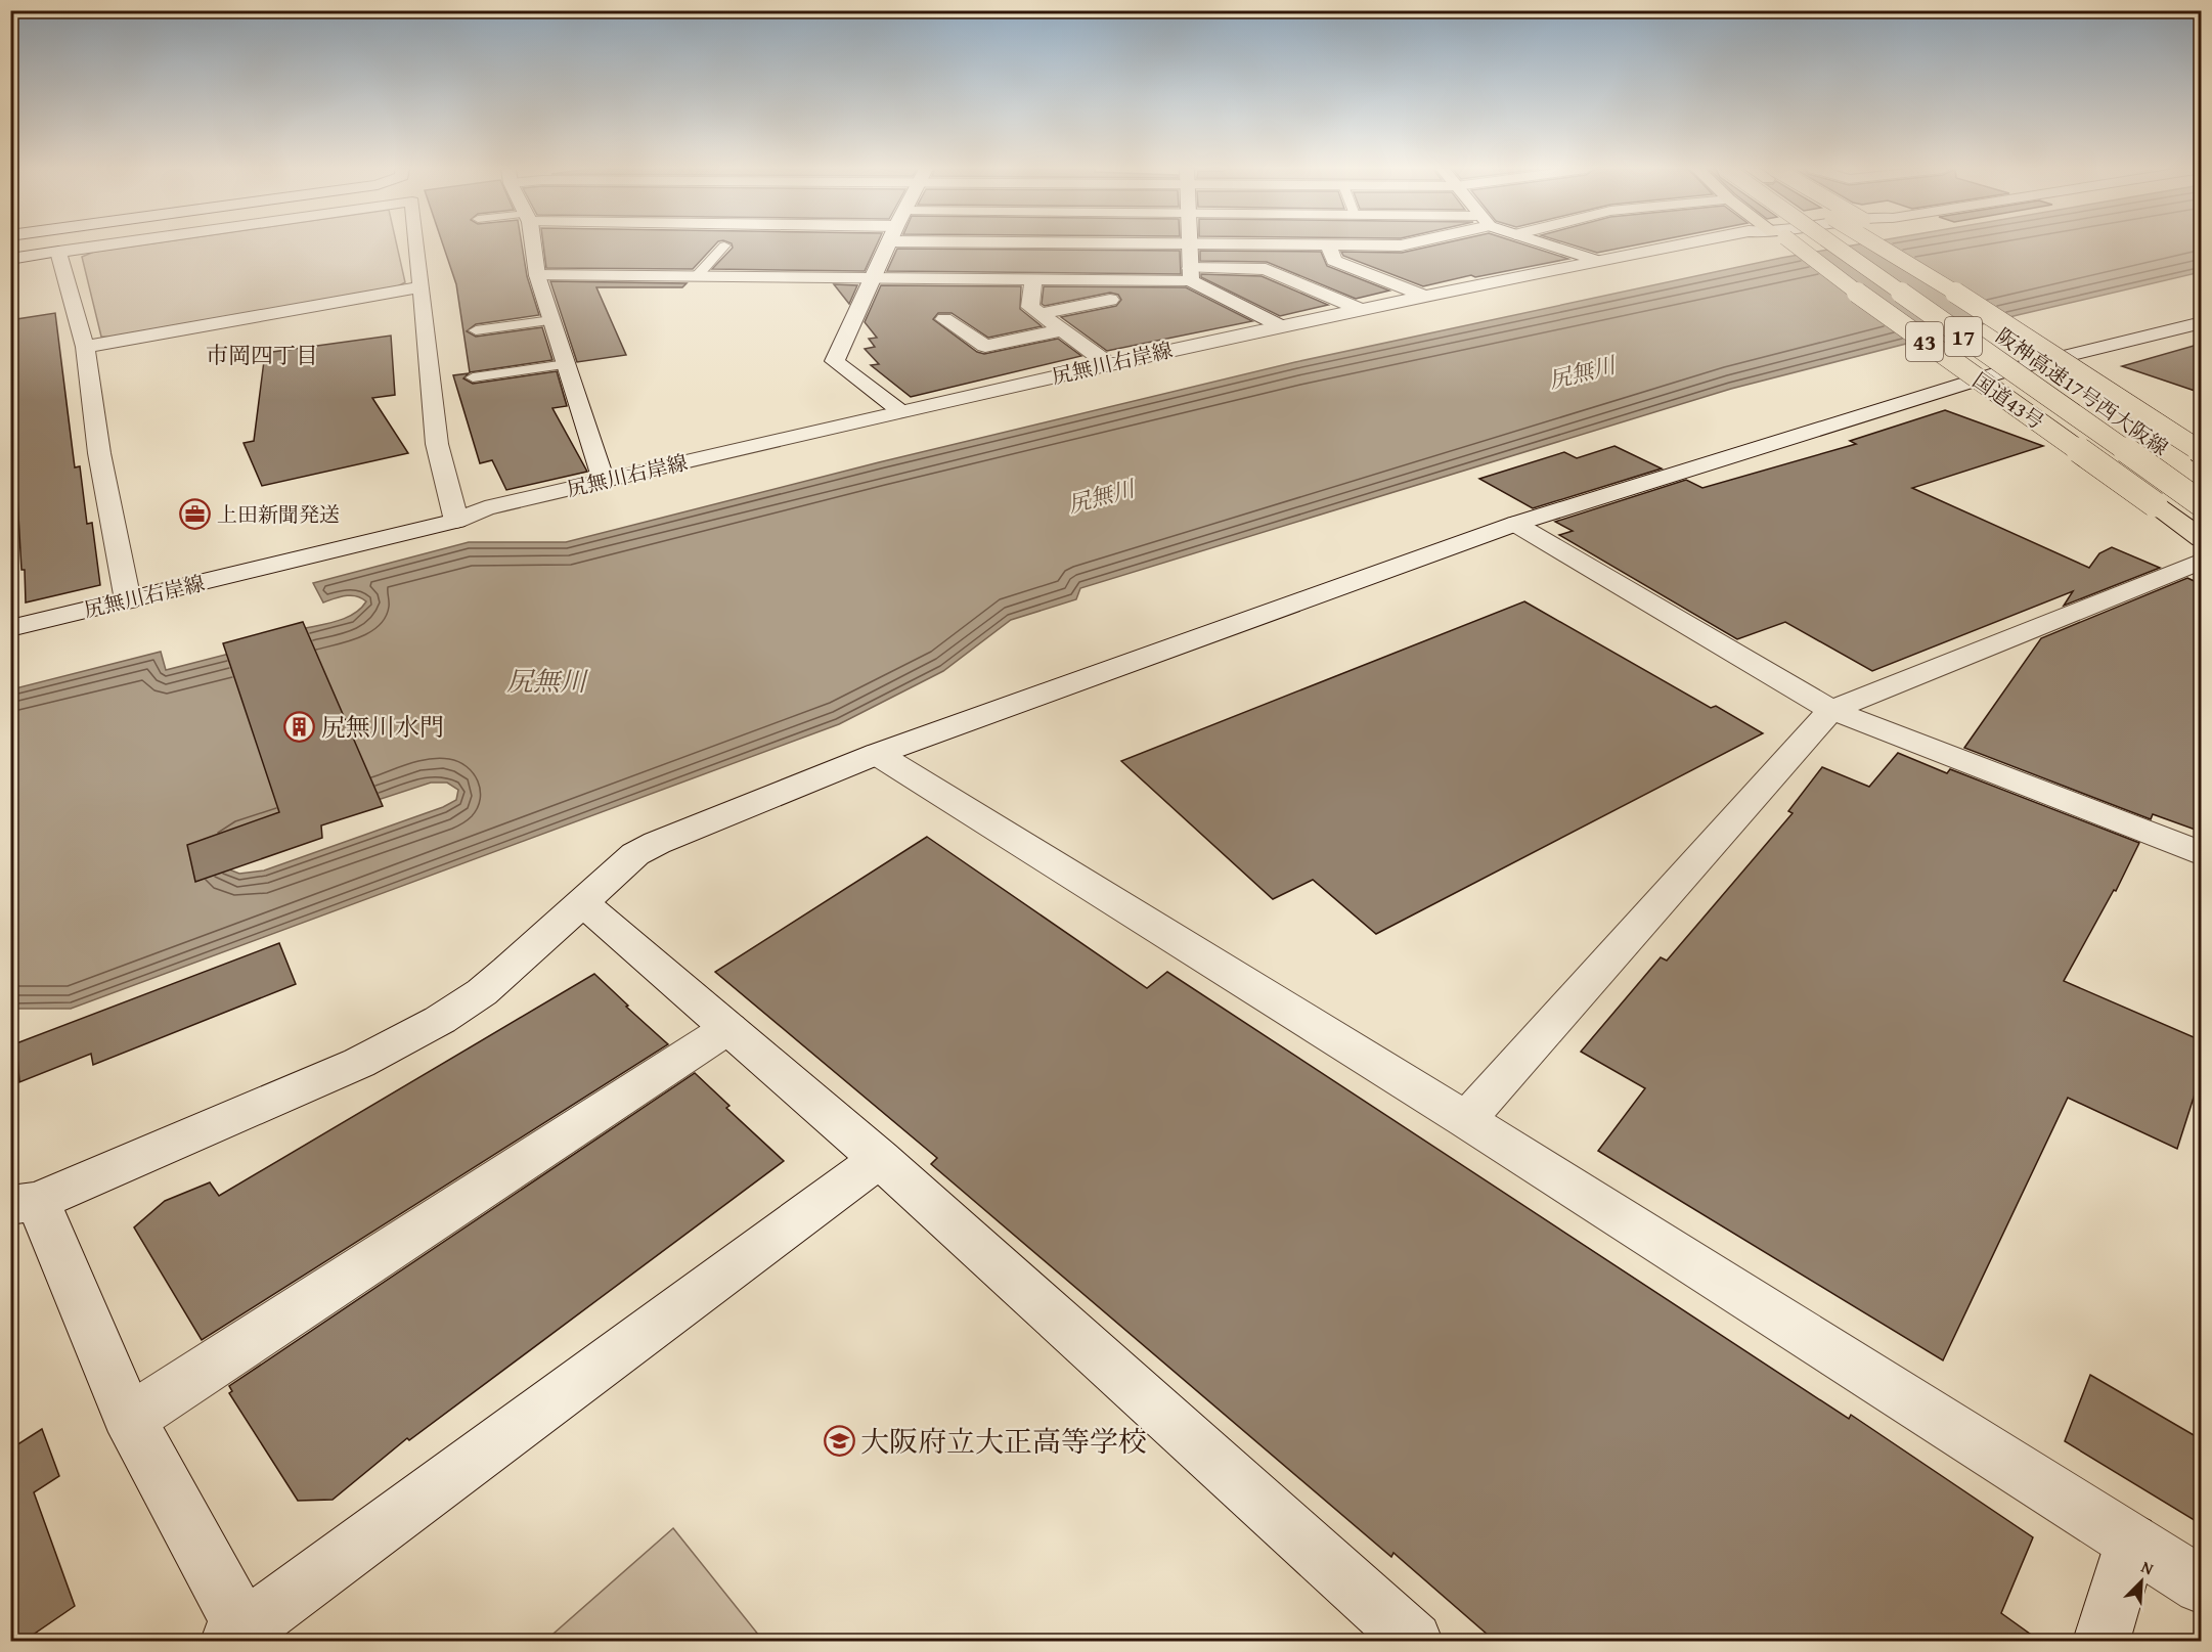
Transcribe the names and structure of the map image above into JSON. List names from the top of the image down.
{
  "streets": {
    "highway": [
      "17",
      "43",
      "阪神高速17号西大阪線",
      "国道43号"
    ],
    "street": ["尻無川右岸線"]
  },
  "districts": ["市岡四丁目"],
  "water": ["尻無川"],
  "places": {
    "office": ["上田新聞発送"],
    "building": ["尻無川水門"],
    "school or university": ["大阪府立大正高等学校"]
  },
  "north": "top right"
}
